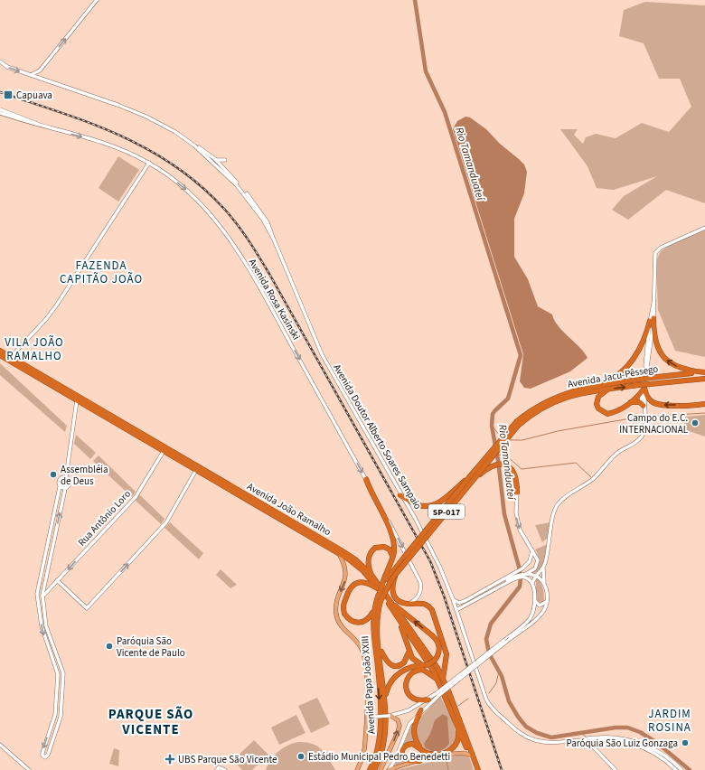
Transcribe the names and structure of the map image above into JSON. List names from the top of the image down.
{
  "streets": {
    "highway": [
      "Avenida Jacu-Pêssego",
      "Avenida João Ramalho",
      "SP-017",
      "Avenida Papa João XXIII"
    ],
    "main road": ["Avenida Rosa Kasinski", "Avenida Doutor Alberto Soares Sampaio", "Rua Antônio Loro"]
  },
  "crossings": [
    ["Avenida Jacu-Pêssego", "Avenida João Ramalho"],
    ["Avenida Jacu-Pêssego", "Avenida Papa João XXIII"],
    ["Avenida João Ramalho", "Rua Antônio Loro"],
    ["Avenida João Ramalho", "Avenida Papa João XXIII"]
  ],
  "one_way": ["Avenida Rosa Kasinski", "Rua Antônio Loro", "Avenida Papa João XXIII"],
  "districts": [
    "FAZENDA CAPITÃO JOÃO",
    "VILA JOÃO RAMALHO",
    "JARDIM ROSINA",
    "PARQUE SÃO VICENTE"
  ],
  "water": ["Rio Tamanduateí"],
  "places": {
    "transit": ["Capuava"],
    "other": [
      "Campo do E.C. INTERNACIONAL",
      "Assembléia de Deus",
      "Paróquia São Vicente de Paulo",
      "Paróquia São Luiz Gonzaga",
      "Estádio Municipal Pedro Benedetti"
    ],
    "health": ["UBS Parque São Vicente"]
  }
}
